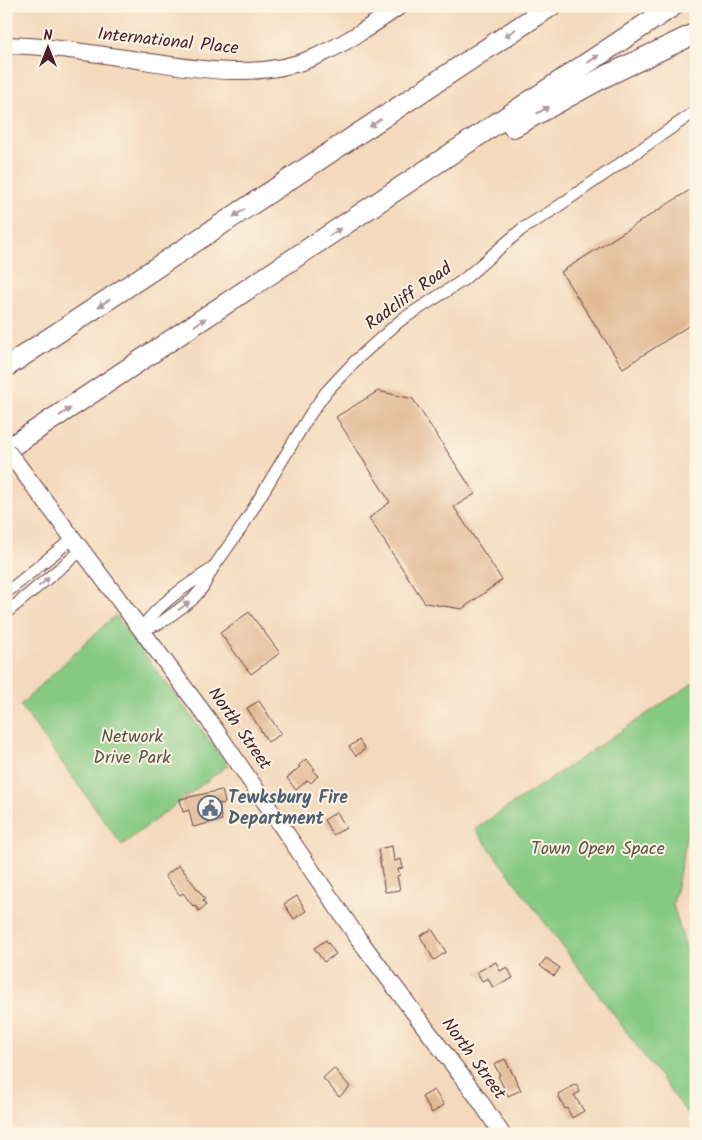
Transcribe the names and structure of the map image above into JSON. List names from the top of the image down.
{
  "streets": {
    "main road": ["International Place", "North Street"],
    "street": ["Radcliff Road"]
  },
  "crossings": [
    ["Radcliff Road", "North Street"]
  ],
  "parks": ["Network Drive Park", "Town Open Space"],
  "places": {
    "public building": ["Tewksbury Fire Department"]
  },
  "north": "top"
}
